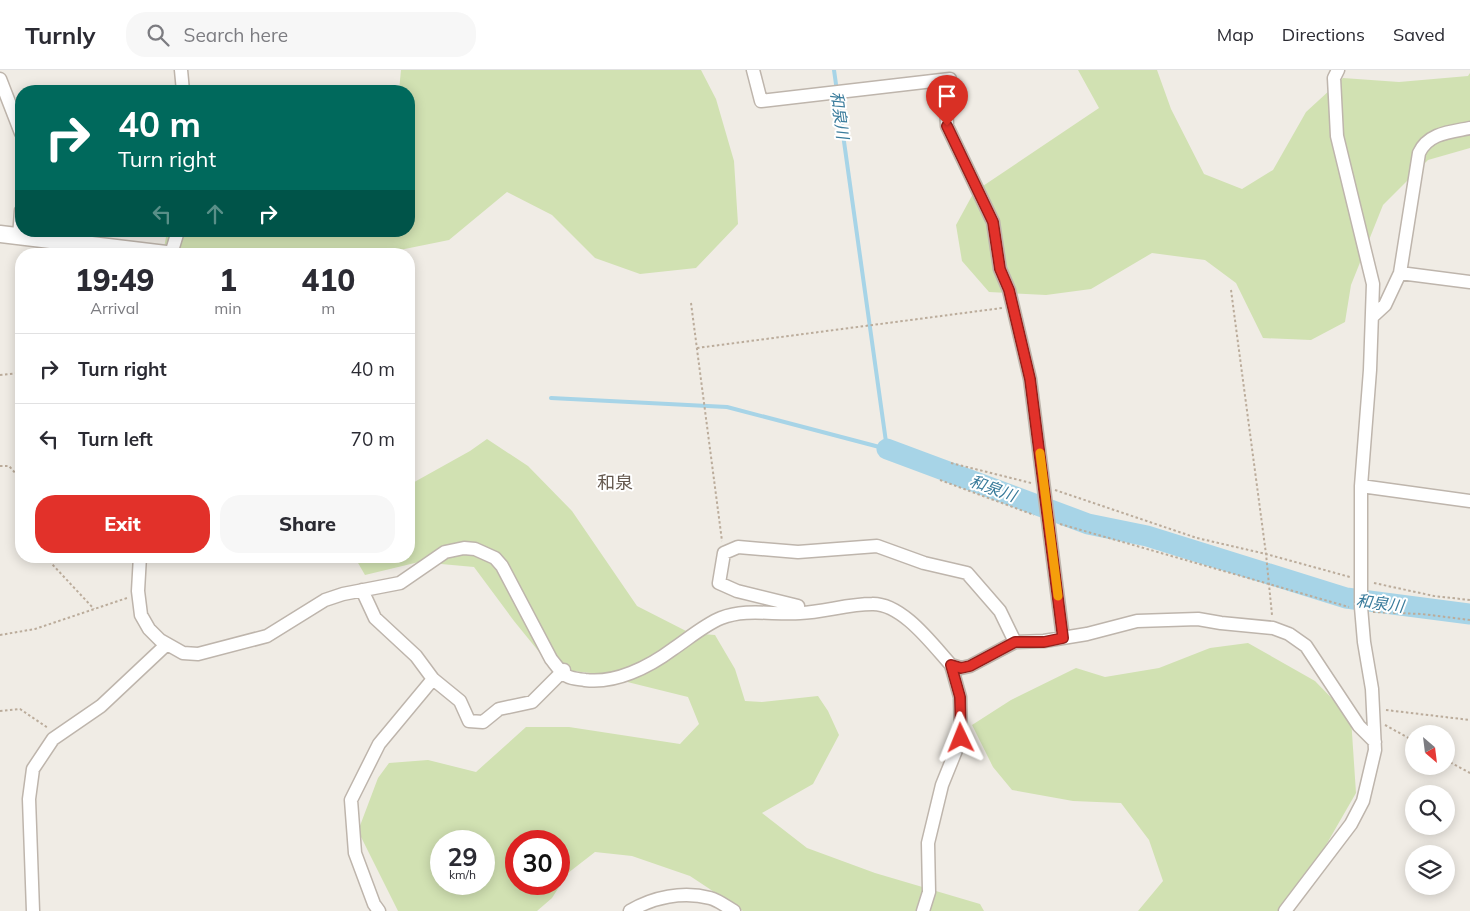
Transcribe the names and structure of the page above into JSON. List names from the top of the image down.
{
  "districts": ["和泉"],
  "water": ["和泉川"],
  "north": "bottom right",
  "page": {
    "header": "Turnly",
    "search": "Search here",
    "nav": ["Map", "Directions", "Saved"],
    "turn": ["40 m", "Turn right"],
    "eta": [
      "19:49",
      "Arrival",
      "1",
      "min",
      "410",
      "m"
    ],
    "list": [
      {
        "name": "Turn right",
        "value": "40 m"
      },
      {
        "name": "Turn left",
        "value": "70 m"
      }
    ],
    "buttons": ["Exit", "Share"],
    "speed": "29 km/h",
    "limit": "30"
  }
}
